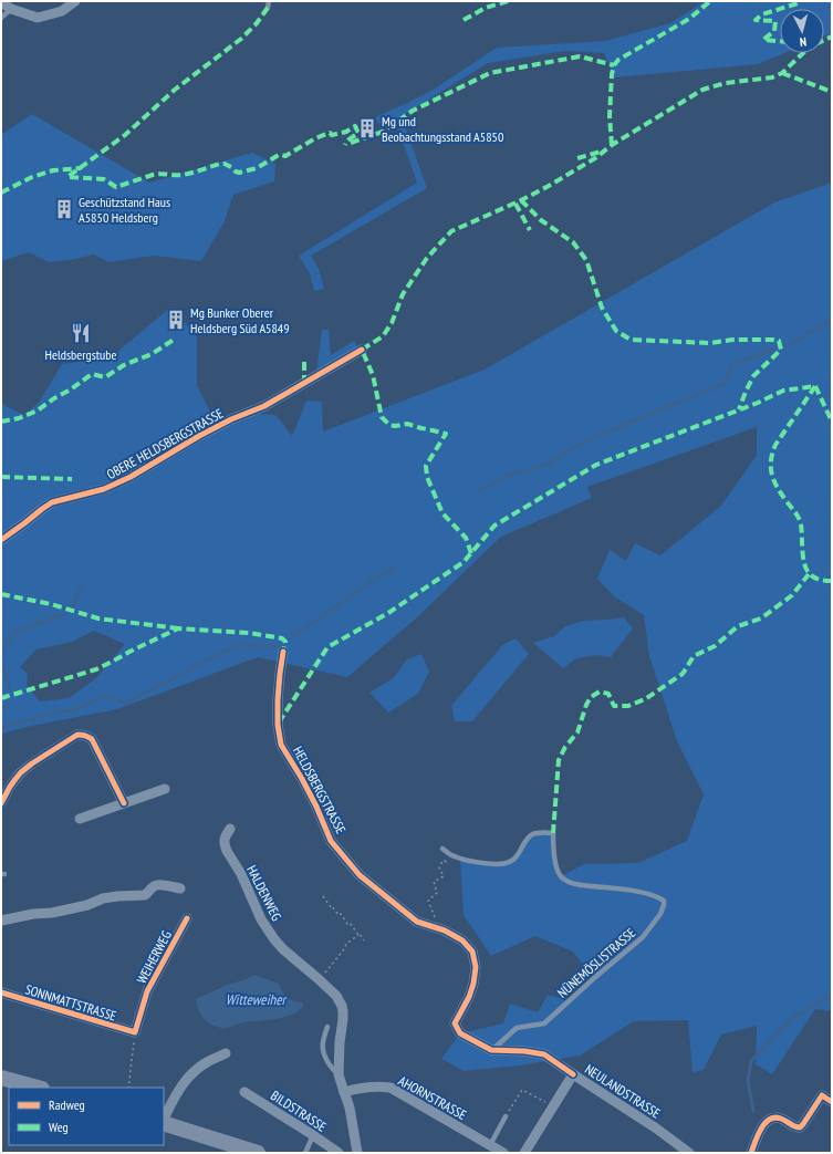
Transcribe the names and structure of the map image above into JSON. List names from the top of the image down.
{
  "streets": {
    "street": [
      "OBERE HELDSBERGSTRASSE",
      "HELDSBERGSTRASSE",
      "HALDENWEG",
      "WEIHERWEG",
      "SONNMATTSTRASSE",
      "NEULANDSTRASSE",
      "AHORNSTRASSE",
      "BILDSTRASSE"
    ],
    "lane": ["NÜNEMÖSLISTRASSE"]
  },
  "crossings": [
    ["HELDSBERGSTRASSE", "NÜNEMÖSLISTRASSE"],
    ["HELDSBERGSTRASSE", "NEULANDSTRASSE"],
    ["HALDENWEG", "AHORNSTRASSE"],
    ["WEIHERWEG", "SONNMATTSTRASSE"]
  ],
  "water": ["Witteweiher"],
  "places": {
    "building": ["Mg und Beobachtungsstand A5850", "Geschützstand Haus A5850 Heldsberg", "Mg Bunker Oberer Heldsberg Süd A5849"],
    "restaurant": ["Heldsbergstube"]
  },
  "legend": ["Radweg", "Weg"],
  "north": "bottom"
}
